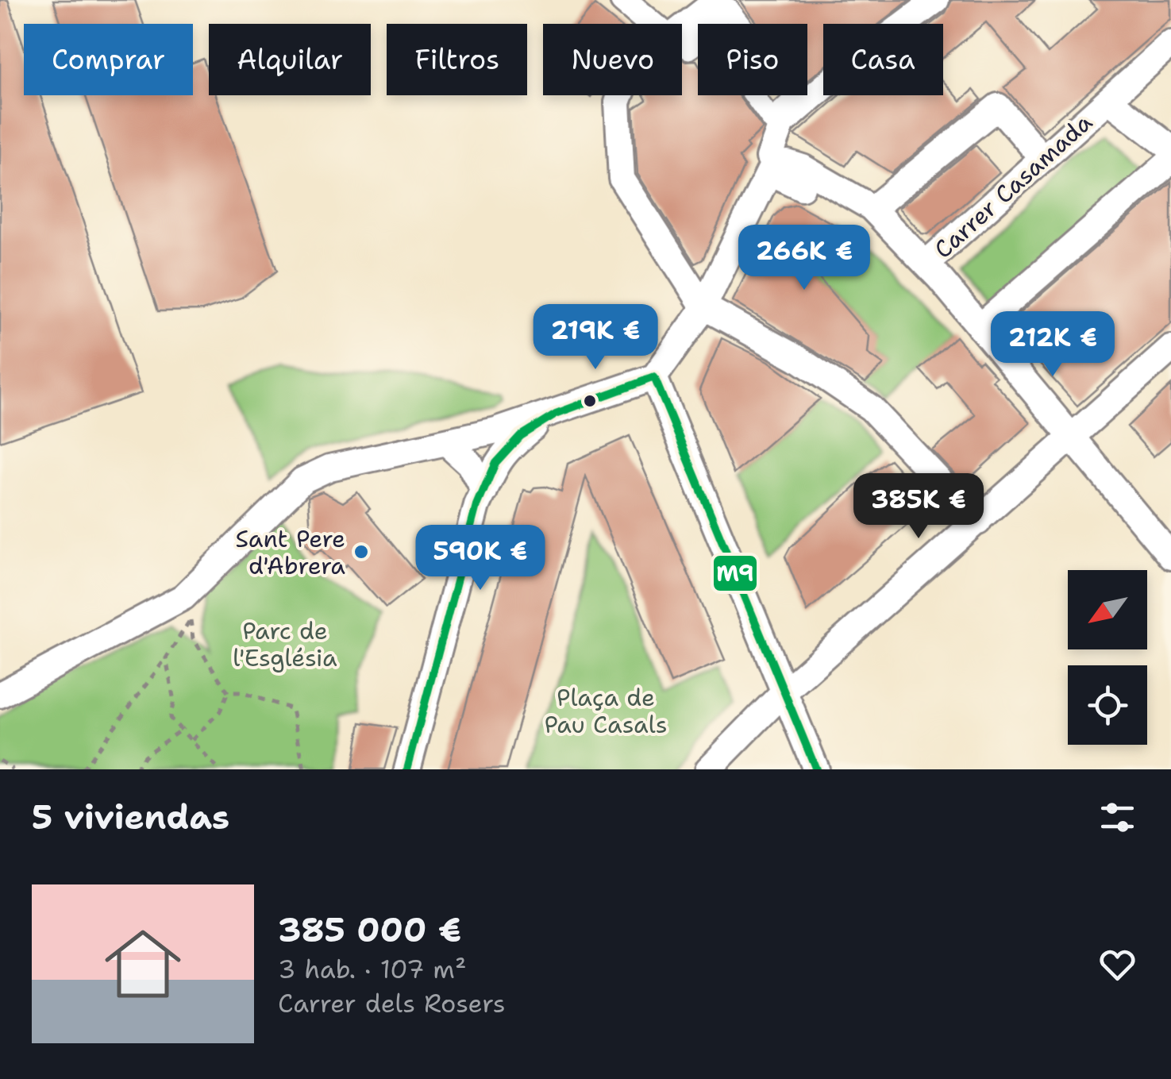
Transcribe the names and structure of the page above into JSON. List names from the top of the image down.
{
  "streets": {
    "street": ["Carrer Casamada"]
  },
  "parks": ["Parc de l'Església", "Plaça de Pau Casals"],
  "places": ["Sant Pere d'Abrera"],
  "lines": ["transit line M9"],
  "north": "bottom left",
  "page": {
    "chip": [
      "Comprar",
      "Alquilar",
      "Filtros",
      "Nuevo",
      "Piso",
      "Casa"
    ],
    "price": [
      "266K €",
      "219K €",
      "212K €",
      "385K €",
      "590K €"
    ],
    "heading": "5 viviendas",
    "list": [
      {
        "name": "385 000 €",
        "note": "3 hab. · 107 m² · Carrer dels Rosers"
      }
    ]
  }
}
